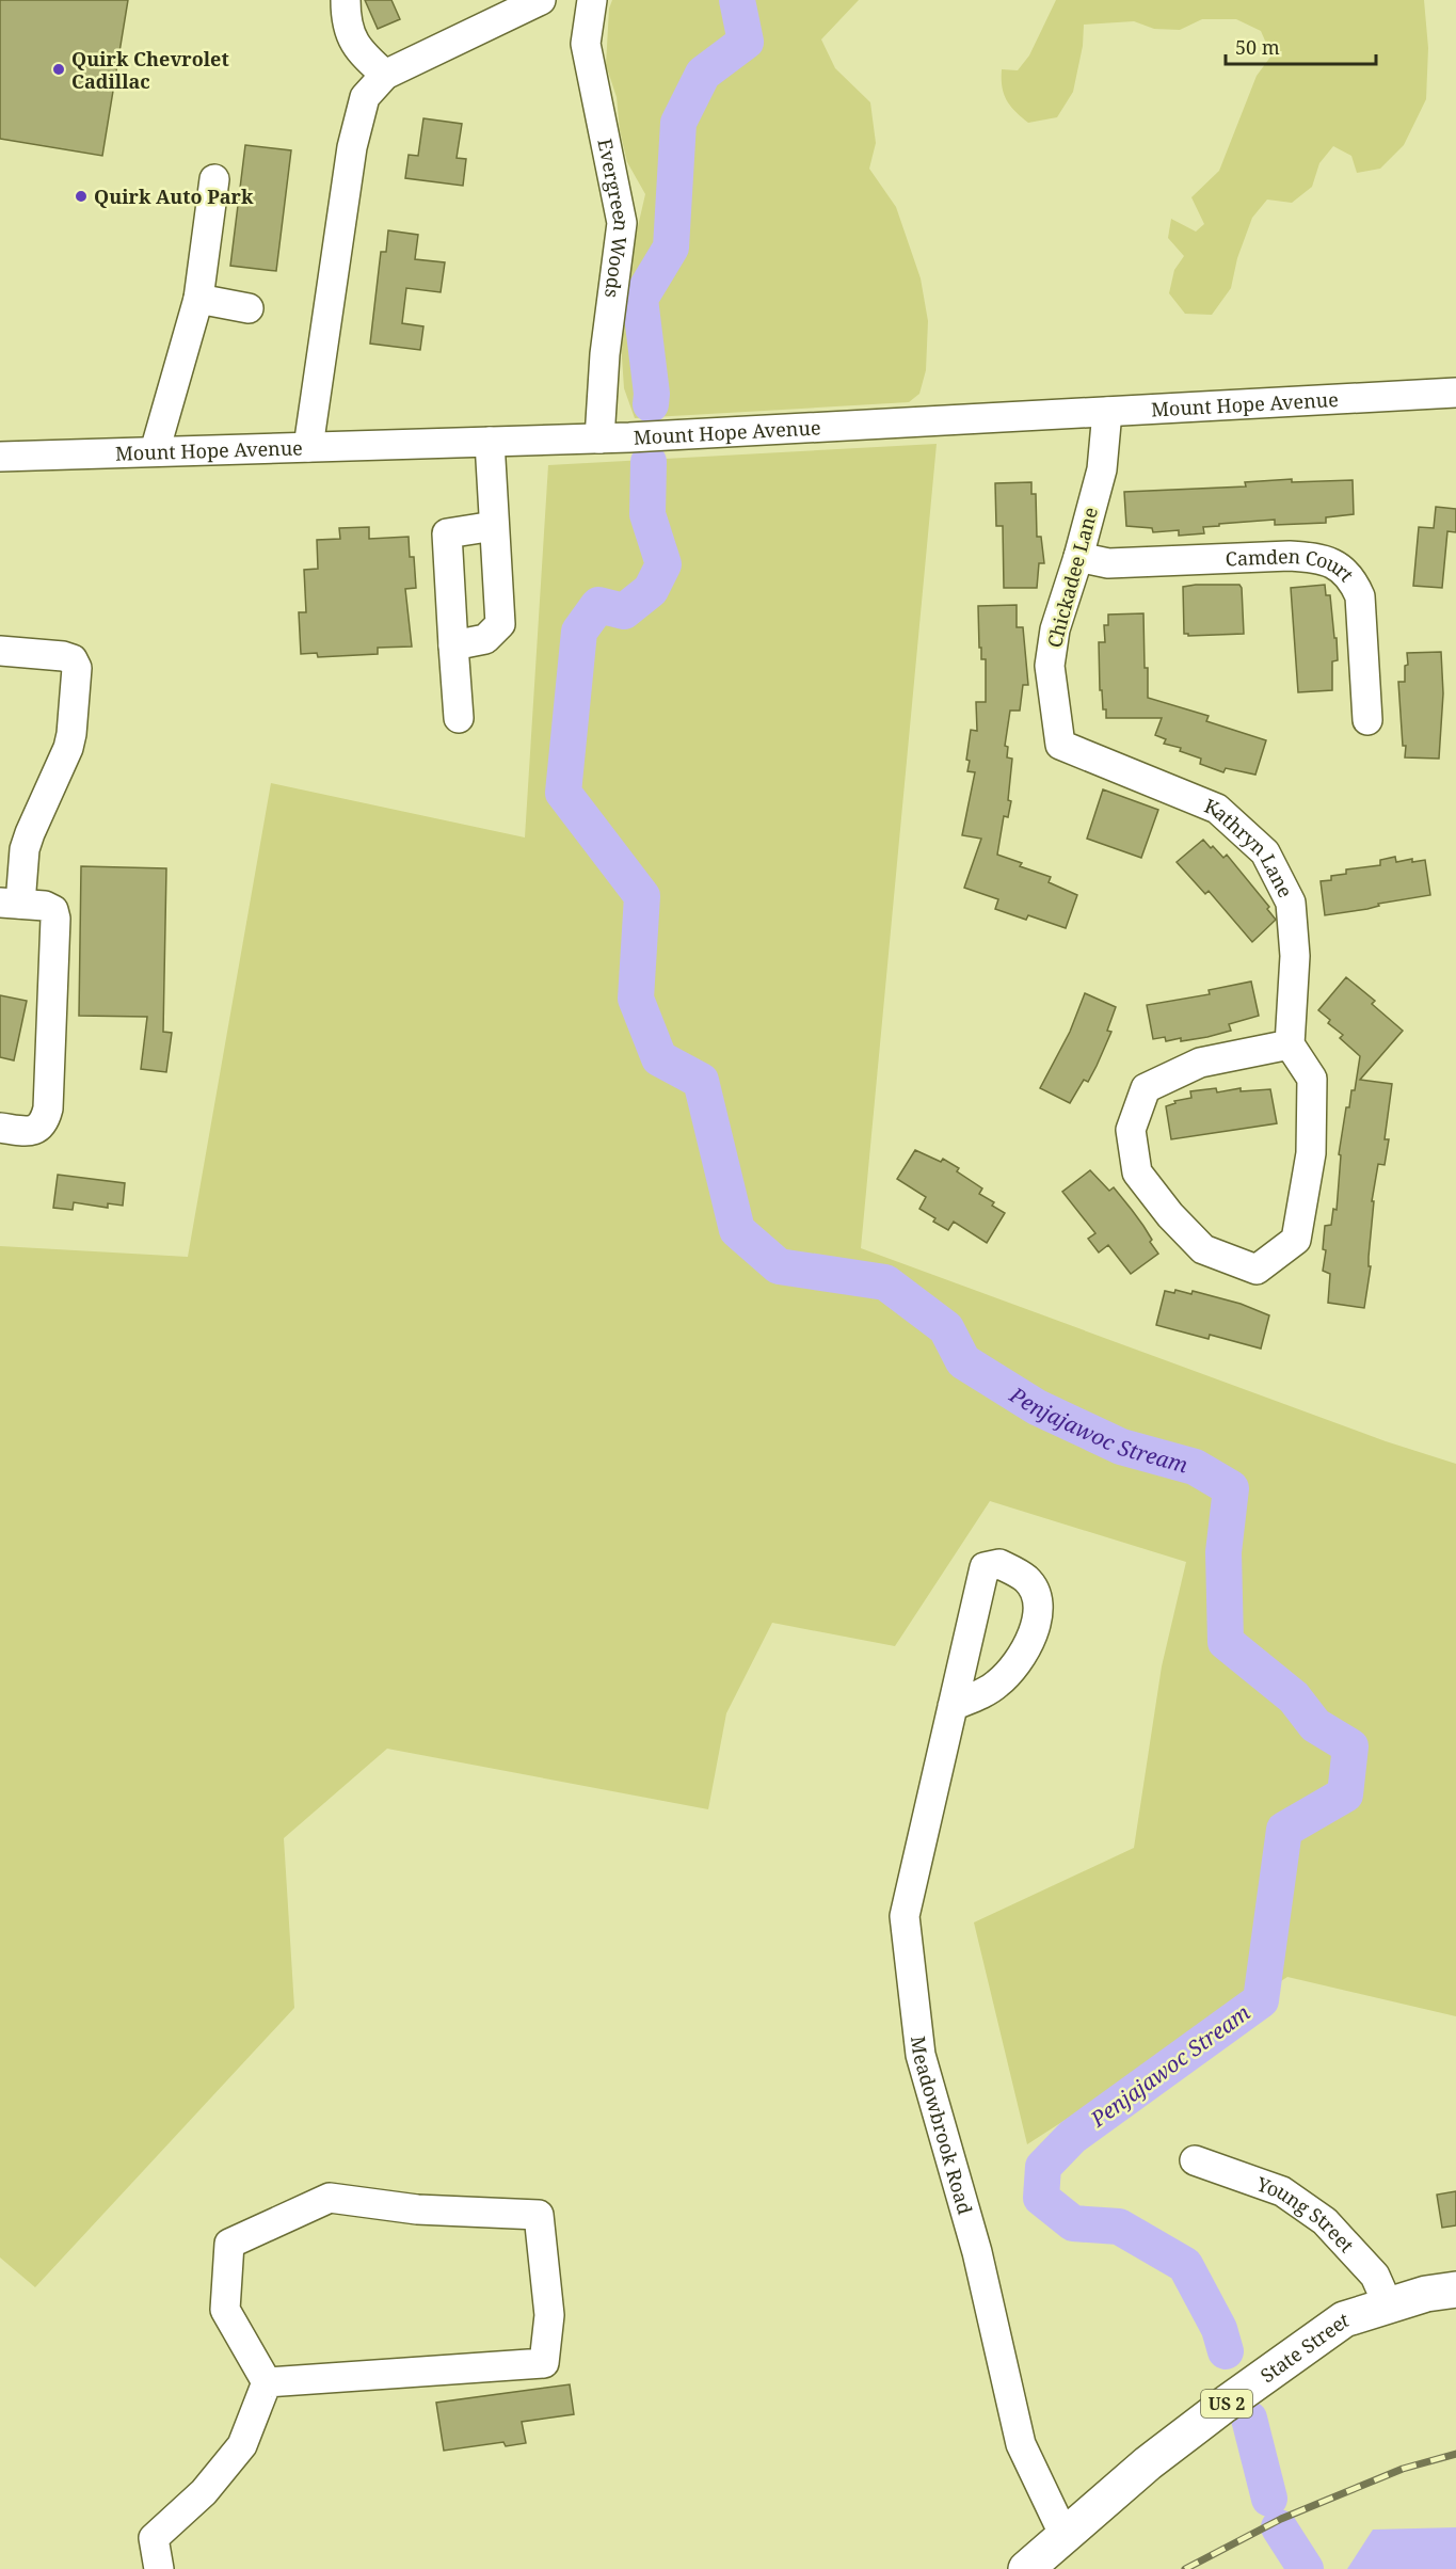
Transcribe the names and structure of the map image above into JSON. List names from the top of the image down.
{
  "streets": {
    "main road": ["State Street", "US 2"],
    "street": [
      "Evergreen Woods",
      "Mount Hope Avenue",
      "Camden Court",
      "Chickadee Lane",
      "Kathryn Lane",
      "Meadowbrook Road",
      "Young Street"
    ]
  },
  "crossings": [
    ["Evergreen Woods", "Mount Hope Avenue"],
    ["Mount Hope Avenue", "Chickadee Lane"],
    ["Camden Court", "Chickadee Lane"],
    ["Chickadee Lane", "Kathryn Lane"],
    ["Meadowbrook Road", "State Street"],
    ["Young Street", "State Street"]
  ],
  "water": ["Penjajawoc Stream"],
  "places": ["Quirk Chevrolet Cadillac", "Quirk Auto Park"],
  "scale_bar": "50 m"
}
